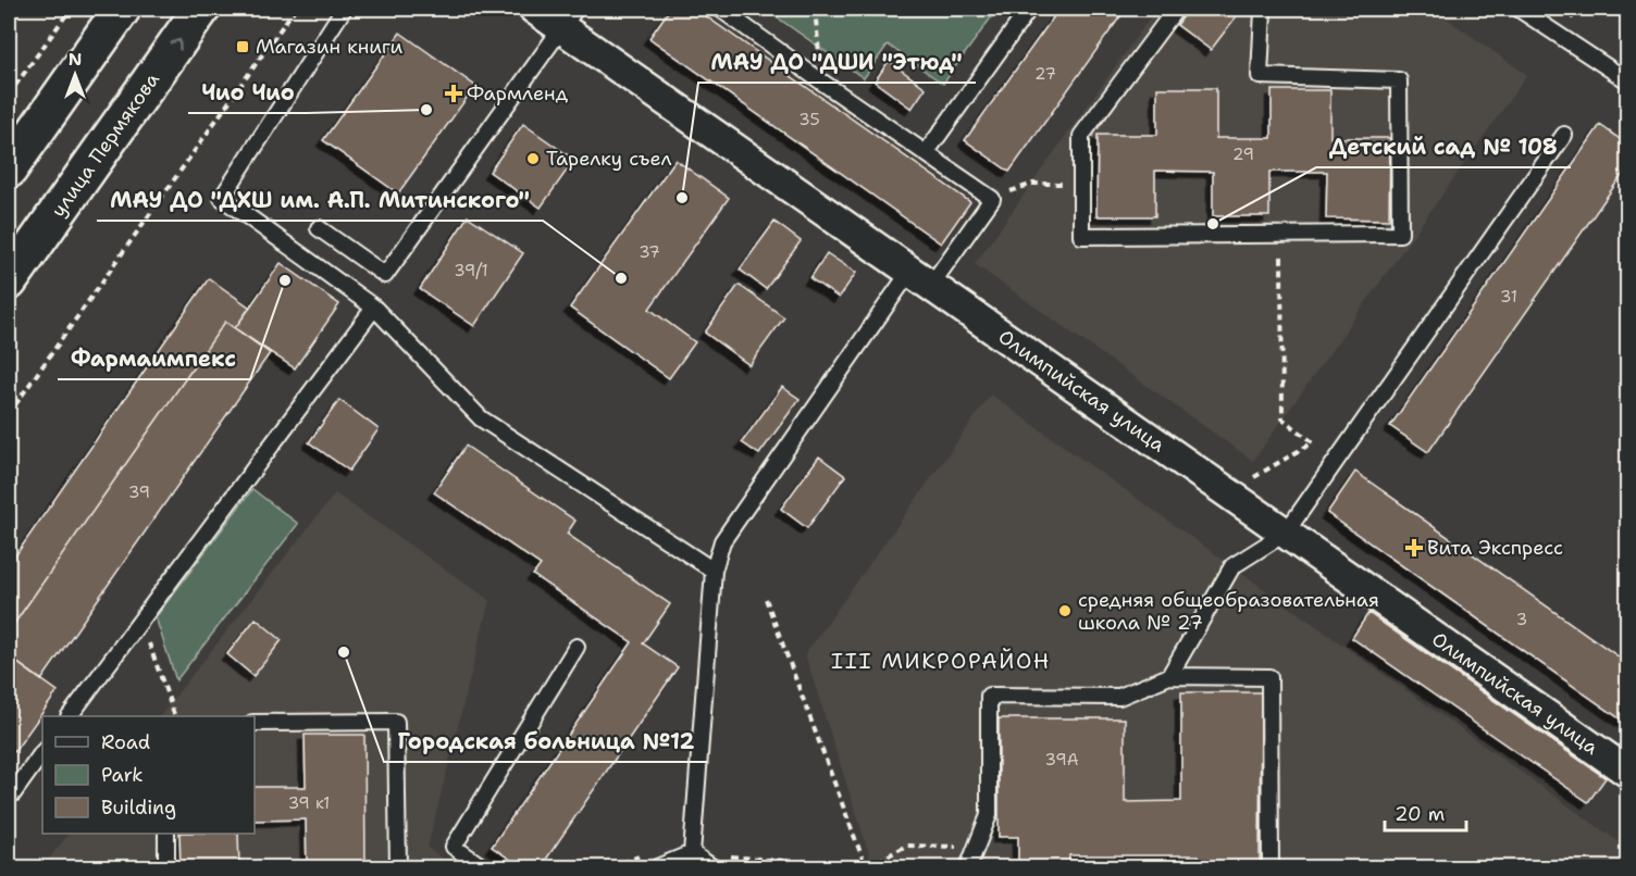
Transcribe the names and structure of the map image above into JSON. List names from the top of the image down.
{
  "streets": {
    "main road": ["улица Пермякова"],
    "street": ["Олимпийская улица"]
  },
  "districts": ["III МИКРОРАЙОН"],
  "places": {
    "transit": ["Магазин книги"],
    "health": ["Фармленд", "Вита Экспресс"],
    "other": [
      "Чио Чио",
      "Тарелку съел",
      "МАУ ДО \"ДШИ \"Этюд\"",
      "Детский сад № 108",
      "МАУ ДО \"ДХШ им. А.П. Митинского\"",
      "Фармаимпекс",
      "средняя общеобразовательная школа № 27",
      "Городская больница №12"
    ]
  },
  "house_numbers": [
    "27",
    "35",
    "29",
    "37",
    "39/1",
    "31",
    "39",
    "3",
    "39А",
    "39 к1"
  ],
  "legend": ["Road", "Park", "Building"],
  "scale_bar": "20 m",
  "north": "top"
}
